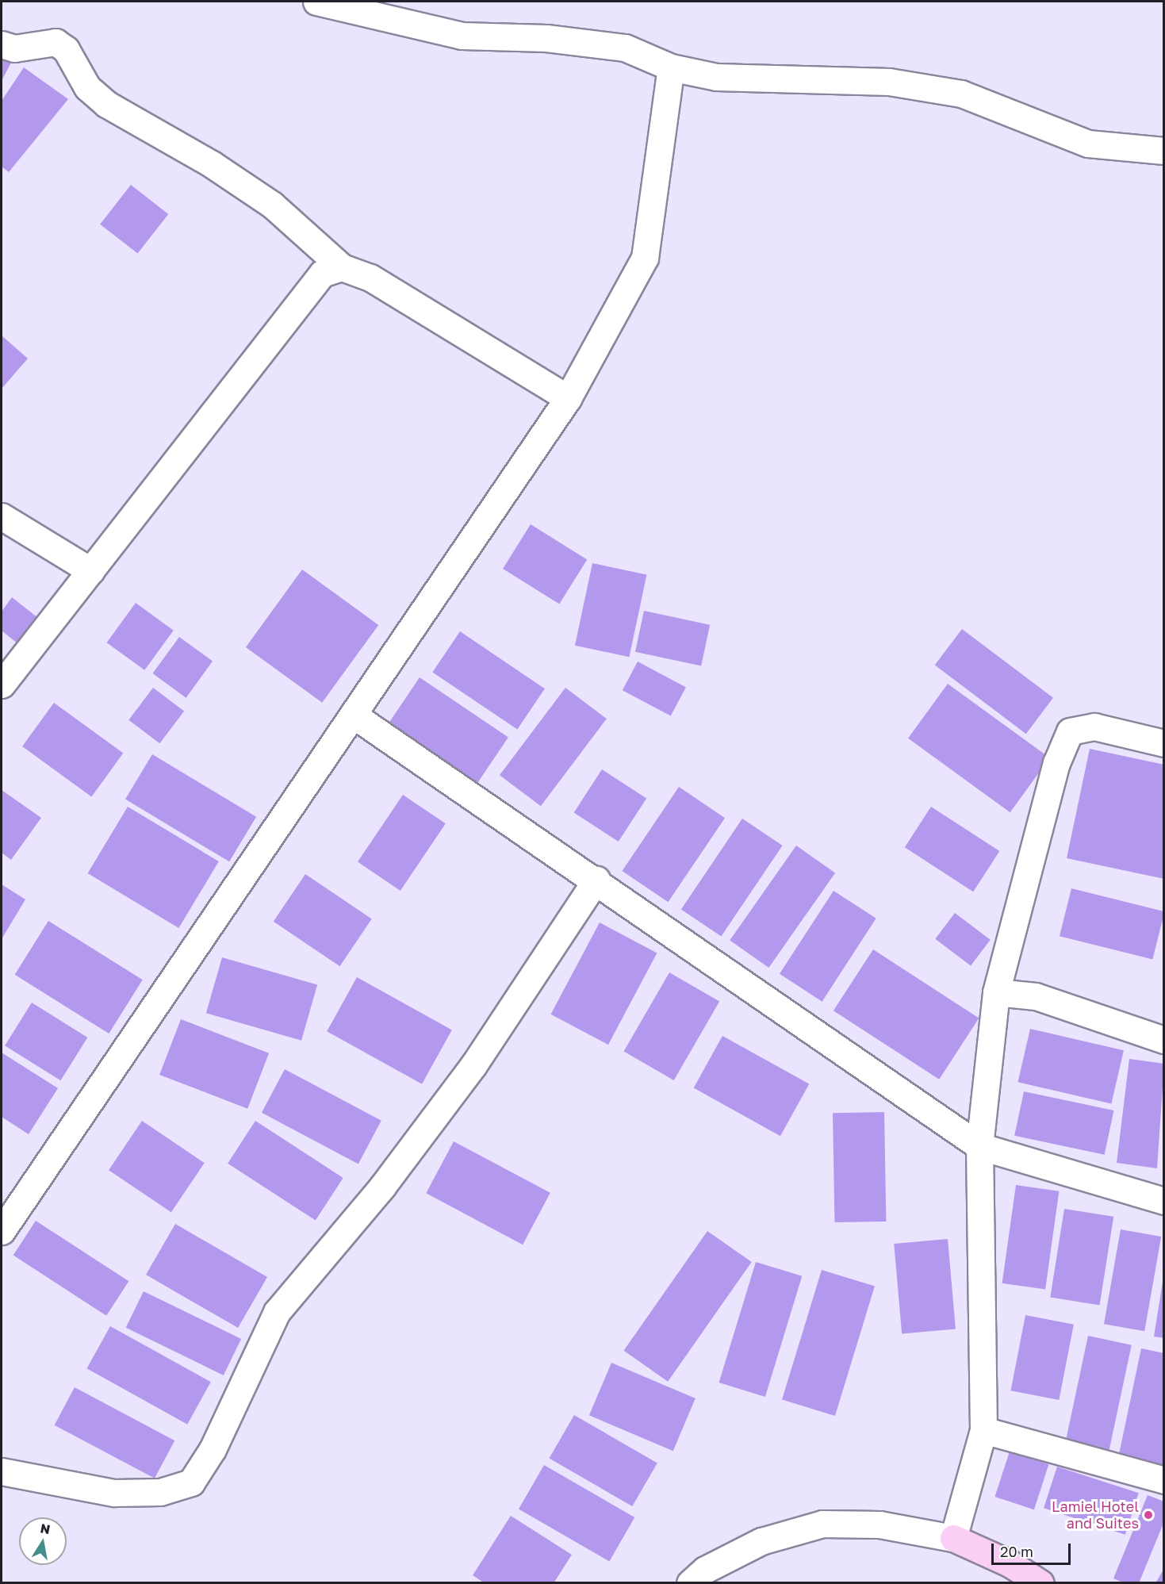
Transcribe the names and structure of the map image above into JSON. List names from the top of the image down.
{
  "places": ["Lamiel Hotel and Suites"],
  "scale_bar": "20 m",
  "north": "top"
}
